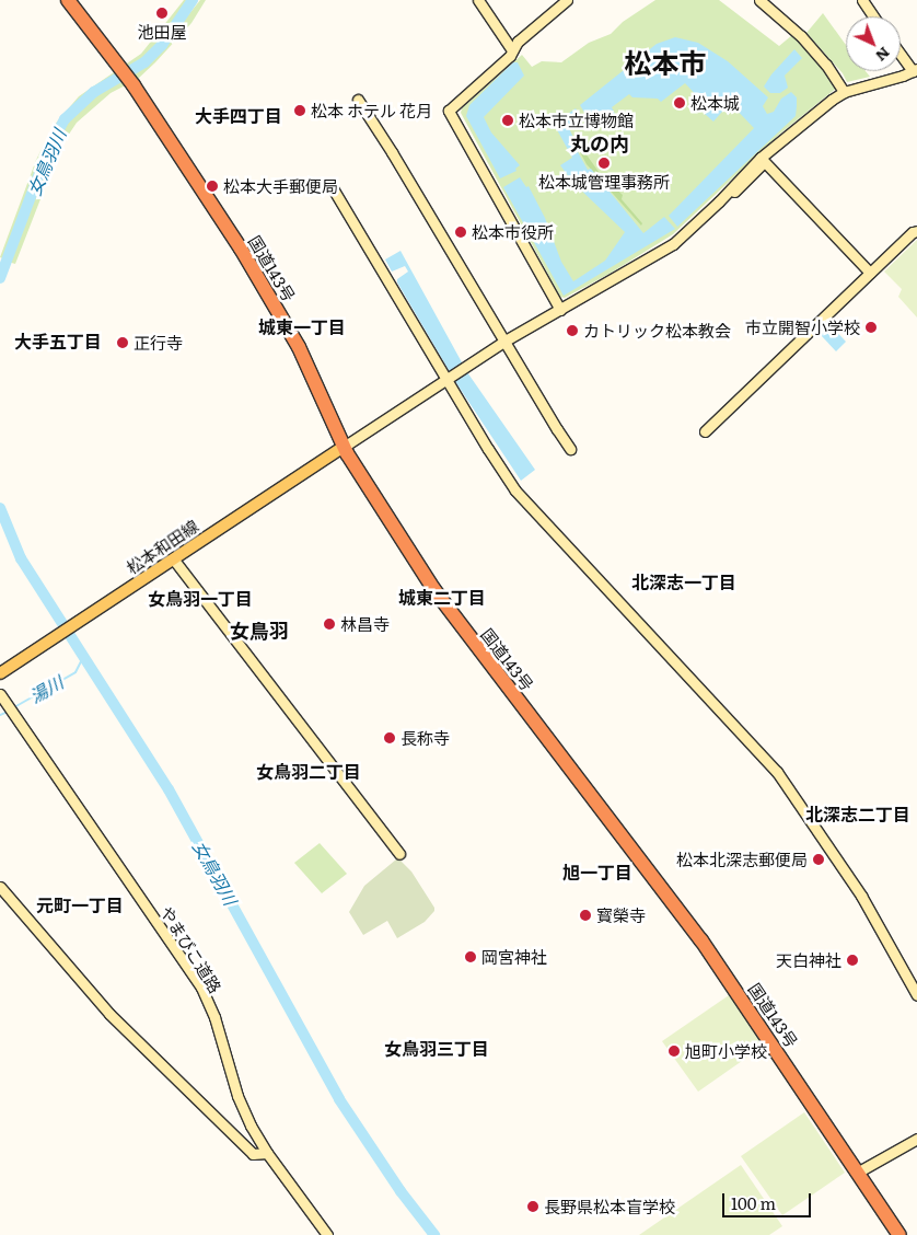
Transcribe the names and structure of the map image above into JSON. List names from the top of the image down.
{
  "streets": {
    "highway": ["国道143号"],
    "main road": ["松本和田線"],
    "street": ["やまびこ道路"]
  },
  "crossings": [
    ["国道143号", "松本和田線"]
  ],
  "districts": [
    "松本市",
    "大手四丁目",
    "丸の内",
    "城東一丁目",
    "大手五丁目",
    "北深志一丁目",
    "城東二丁目",
    "女鳥羽一丁目",
    "女鳥羽",
    "女鳥羽二丁目",
    "北深志二丁目",
    "旭一丁目",
    "元町一丁目",
    "女鳥羽三丁目"
  ],
  "water": ["女鳥羽川", "湯川"],
  "places": [
    "池田屋",
    "松本城",
    "松本 ホテル 花月",
    "松本市立博物館",
    "松本城管理事務所",
    "松本大手郵便局",
    "松本市役所",
    "市立開智小学校",
    "カトリック松本教会",
    "正行寺",
    "林昌寺",
    "長称寺",
    "松本北深志郵便局",
    "寳榮寺",
    "岡宮神社",
    "天白神社",
    "旭町小学校",
    "長野県松本盲学校"
  ],
  "scale_bar": "100 m",
  "north": "bottom right"
}
